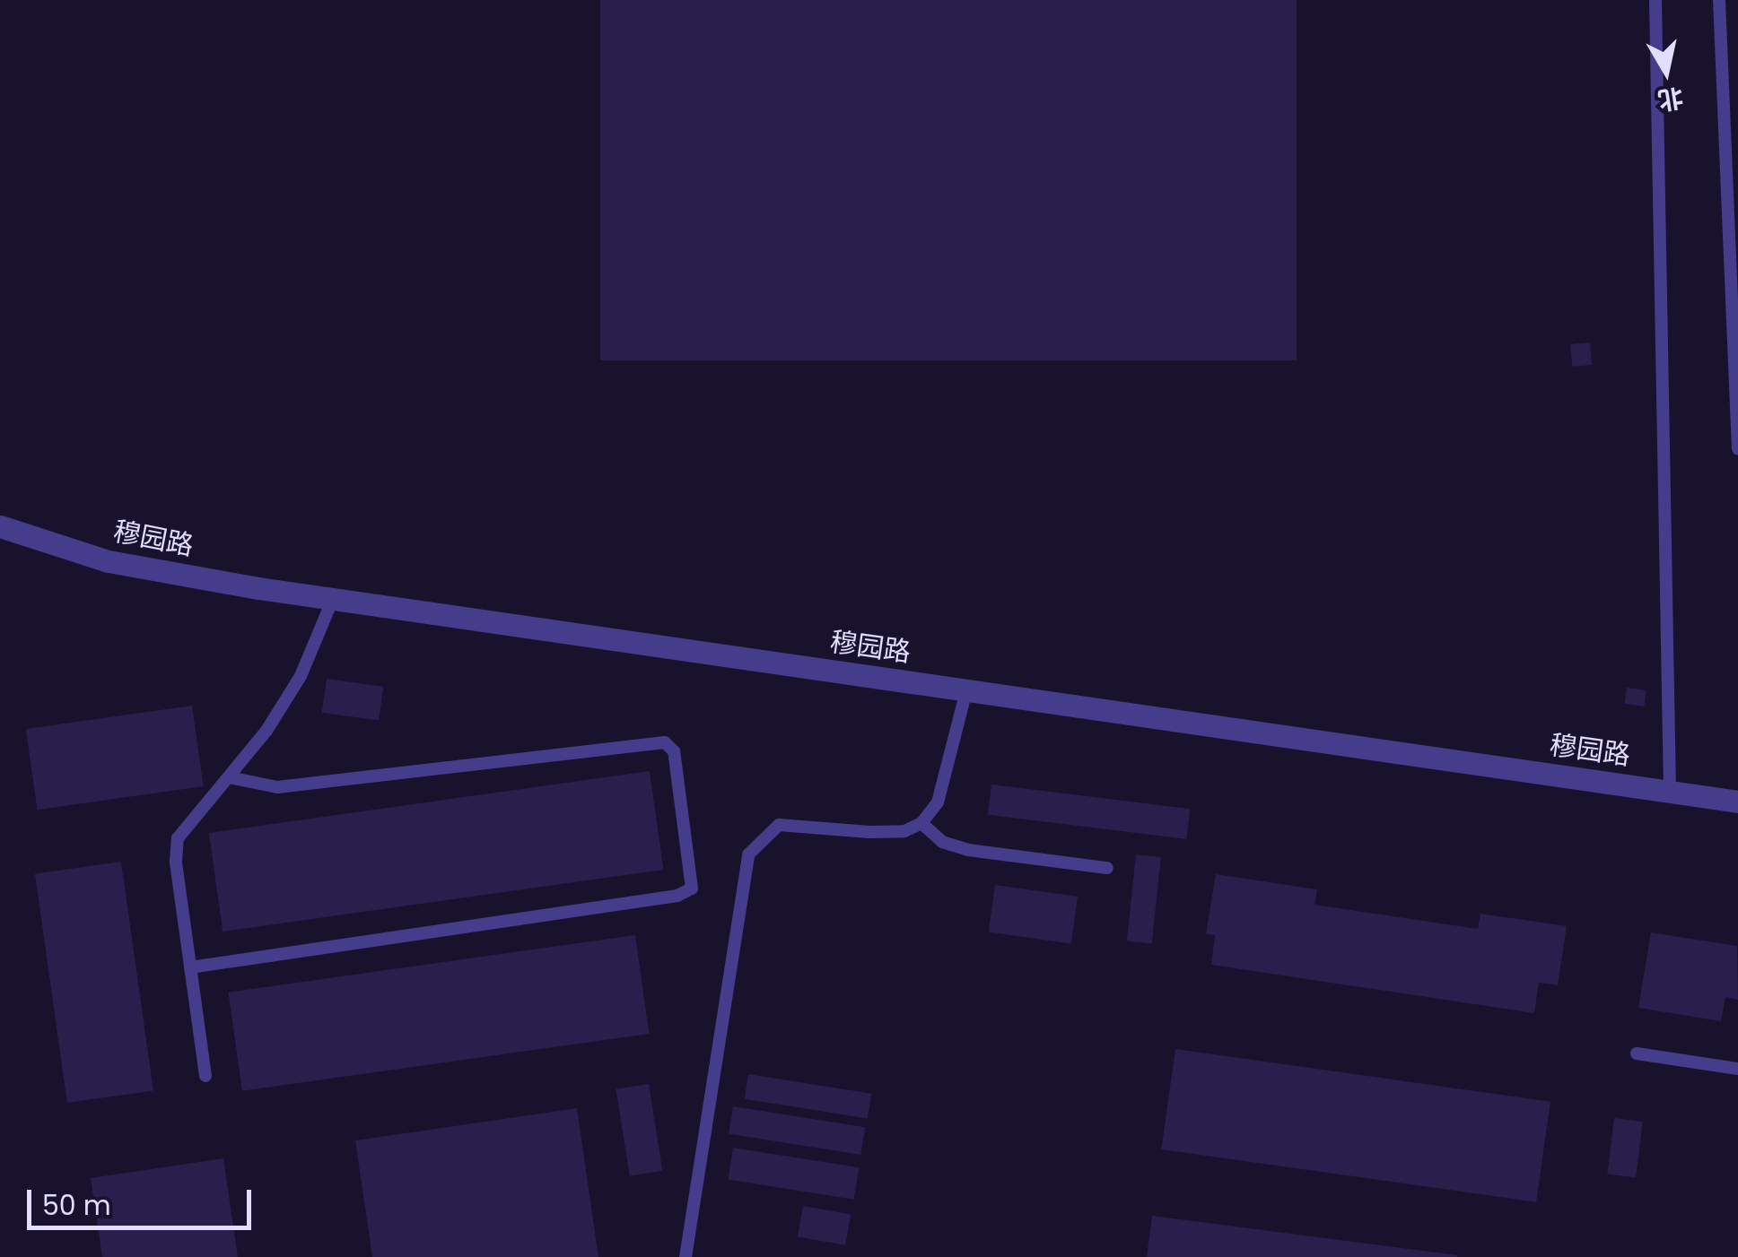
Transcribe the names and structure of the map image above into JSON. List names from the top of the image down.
{
  "streets": {
    "street": ["穆园路"]
  },
  "scale_bar": "50 m",
  "north": "bottom"
}
